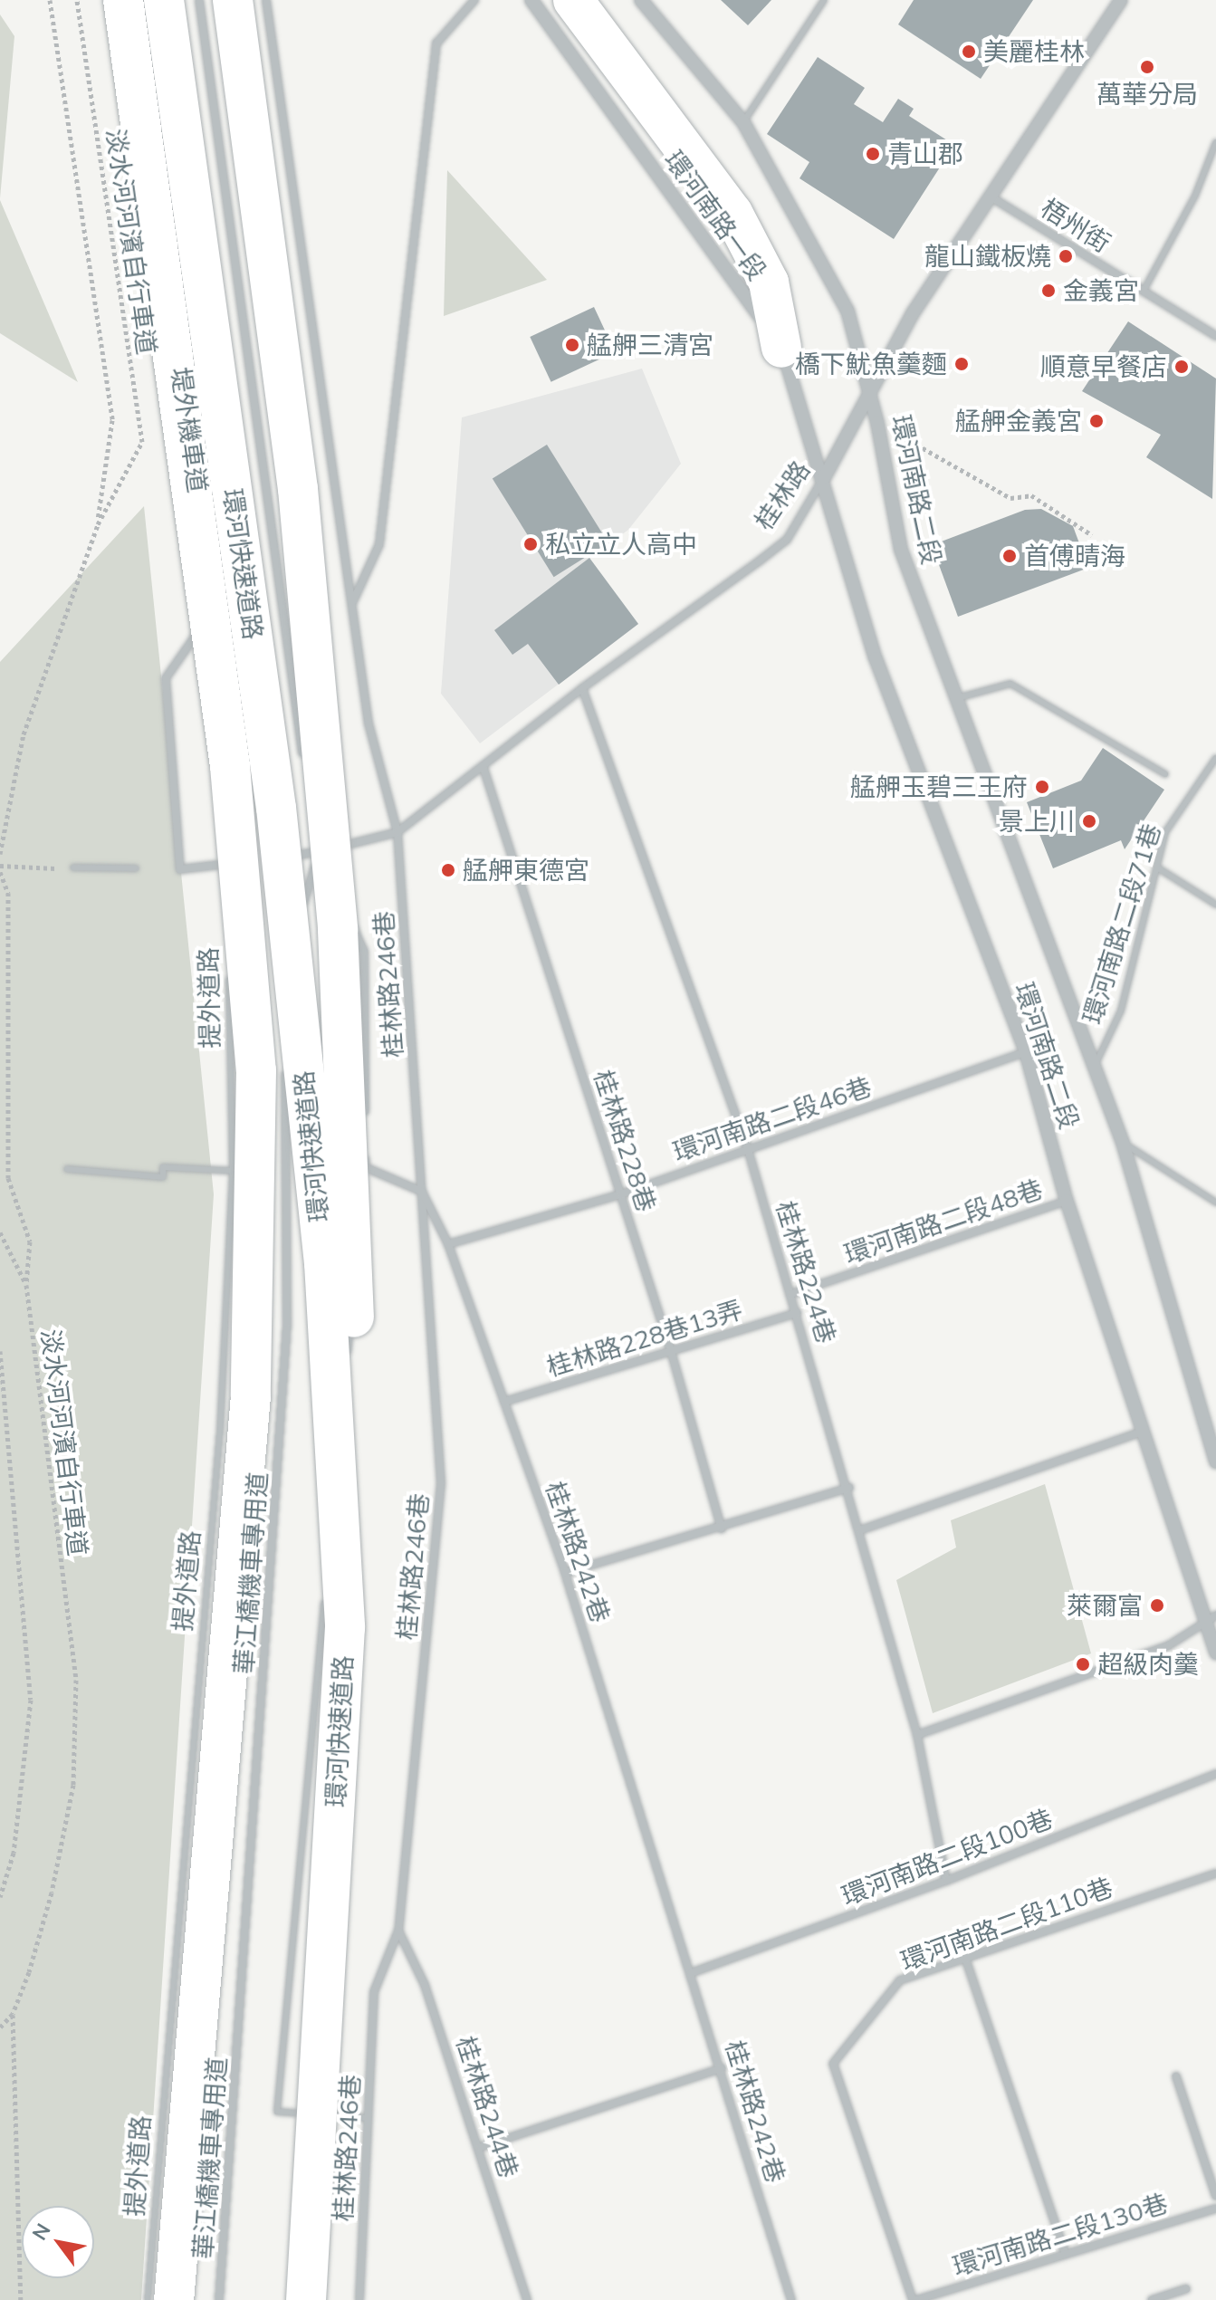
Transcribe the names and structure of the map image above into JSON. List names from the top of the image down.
{
  "streets": {
    "highway": ["環河快速道路"],
    "street": [
      "環河南路一段",
      "梧州街",
      "環河南路二段",
      "桂林路",
      "桂林路246巷",
      "環河南路二段46巷",
      "桂林路228巷",
      "環河南路二段48巷",
      "桂林路224巷",
      "桂林路228巷13弄",
      "桂林路242巷",
      "華江橋機車專用道",
      "環河南路二段100巷",
      "環河南路二段110巷",
      "桂林路244巷",
      "環河南路二段130巷"
    ],
    "lane": ["環河南路二段71巷", "提外道路"],
    "path": ["淡水河河濱自行車道"]
  },
  "crossings": [
    ["環河南路一段", "環河南路二段"],
    ["環河南路一段", "桂林路"],
    ["梧州街", "桂林路"],
    ["環河南路二段", "桂林路"],
    ["環河南路二段", "環河南路二段71巷"],
    ["環河南路二段", "環河南路二段46巷"],
    ["環河南路二段", "環河南路二段48巷"],
    ["桂林路", "桂林路246巷"],
    ["桂林路", "桂林路228巷"],
    ["桂林路", "桂林路224巷"],
    ["桂林路246巷", "桂林路242巷"],
    ["桂林路246巷", "桂林路244巷"],
    ["環河南路二段46巷", "桂林路228巷"],
    ["環河南路二段46巷", "桂林路224巷"],
    ["環河南路二段46巷", "桂林路242巷"],
    ["桂林路228巷", "桂林路228巷13弄"],
    ["環河南路二段48巷", "桂林路224巷"],
    ["桂林路224巷", "桂林路228巷13弄"],
    ["桂林路224巷", "環河南路二段100巷"],
    ["桂林路228巷13弄", "桂林路242巷"],
    ["桂林路242巷", "環河南路二段100巷"],
    ["環河南路二段110巷", "環河南路二段130巷"]
  ],
  "places": [
    "美麗桂林",
    "萬華分局",
    "青山郡",
    "龍山鐵板燒",
    "金義宮",
    "艋舺三清宮",
    "橋下魷魚羹麵",
    "順意早餐店",
    "艋舺金義宮",
    "私立立人高中",
    "首傅晴海",
    "艋舺玉碧三王府",
    "景上川",
    "艋舺東德宮",
    "萊爾富",
    "超級肉羹"
  ],
  "north": "top left"
}
